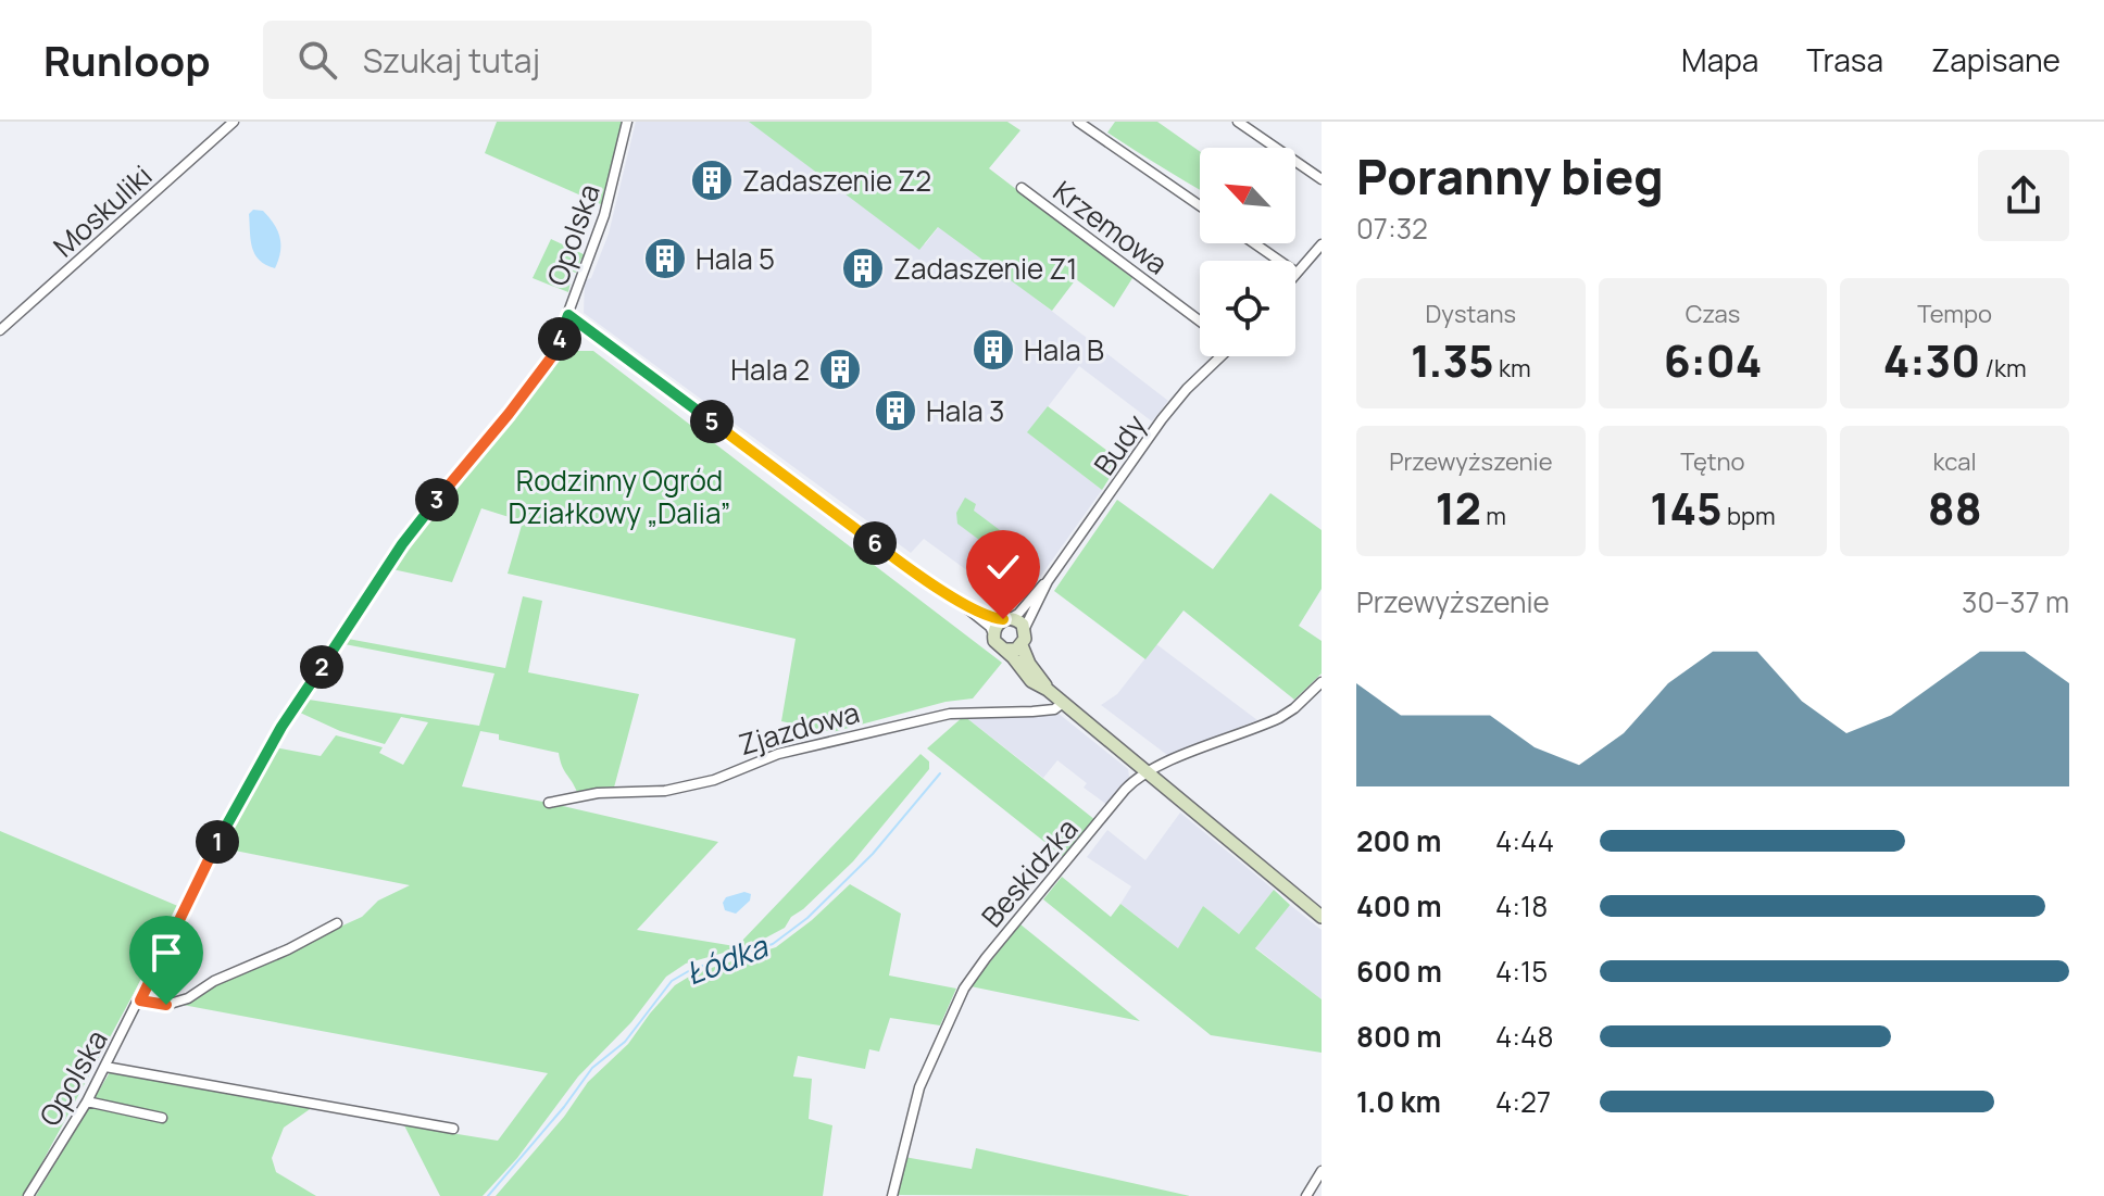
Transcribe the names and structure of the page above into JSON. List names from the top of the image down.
{
  "streets": {
    "street": [
      "Moskuliki",
      "Krzemowa",
      "Opolska",
      "Budy",
      "Zjazdowa",
      "Beskidzka"
    ]
  },
  "water": ["Łódka"],
  "parks": ["Rodzinny Ogród Działkowy „Dalia”"],
  "places": {
    "building": [
      "Zadaszenie Z2",
      "Hala 5",
      "Zadaszenie Z1",
      "Hala B",
      "Hala 2",
      "Hala 3"
    ]
  },
  "north": "top left",
  "page": {
    "header": "Runloop",
    "search": "Szukaj tutaj",
    "nav": ["Mapa", "Trasa", "Zapisane"],
    "heading": ["Poranny bieg", "07:32"],
    "stats": [
      ["Dystans", "1.35 km"],
      ["Czas", "6:04"],
      ["Tempo", "4:30 /km"],
      ["Przewyższenie", "12 m"],
      ["Tętno", "145 bpm"],
      ["kcal", "88"]
    ],
    "pins": [
      "4",
      "5",
      "3",
      "6",
      "2",
      "1"
    ],
    "chart": ["Przewyższenie", "30–37 m"],
    "list": [
      {
        "name": "200 m",
        "note": "4:44"
      },
      {
        "name": "400 m",
        "note": "4:18"
      },
      {
        "name": "600 m",
        "note": "4:15"
      },
      {
        "name": "800 m",
        "note": "4:48"
      },
      {
        "name": "1.0 km",
        "note": "4:27"
      }
    ]
  }
}
